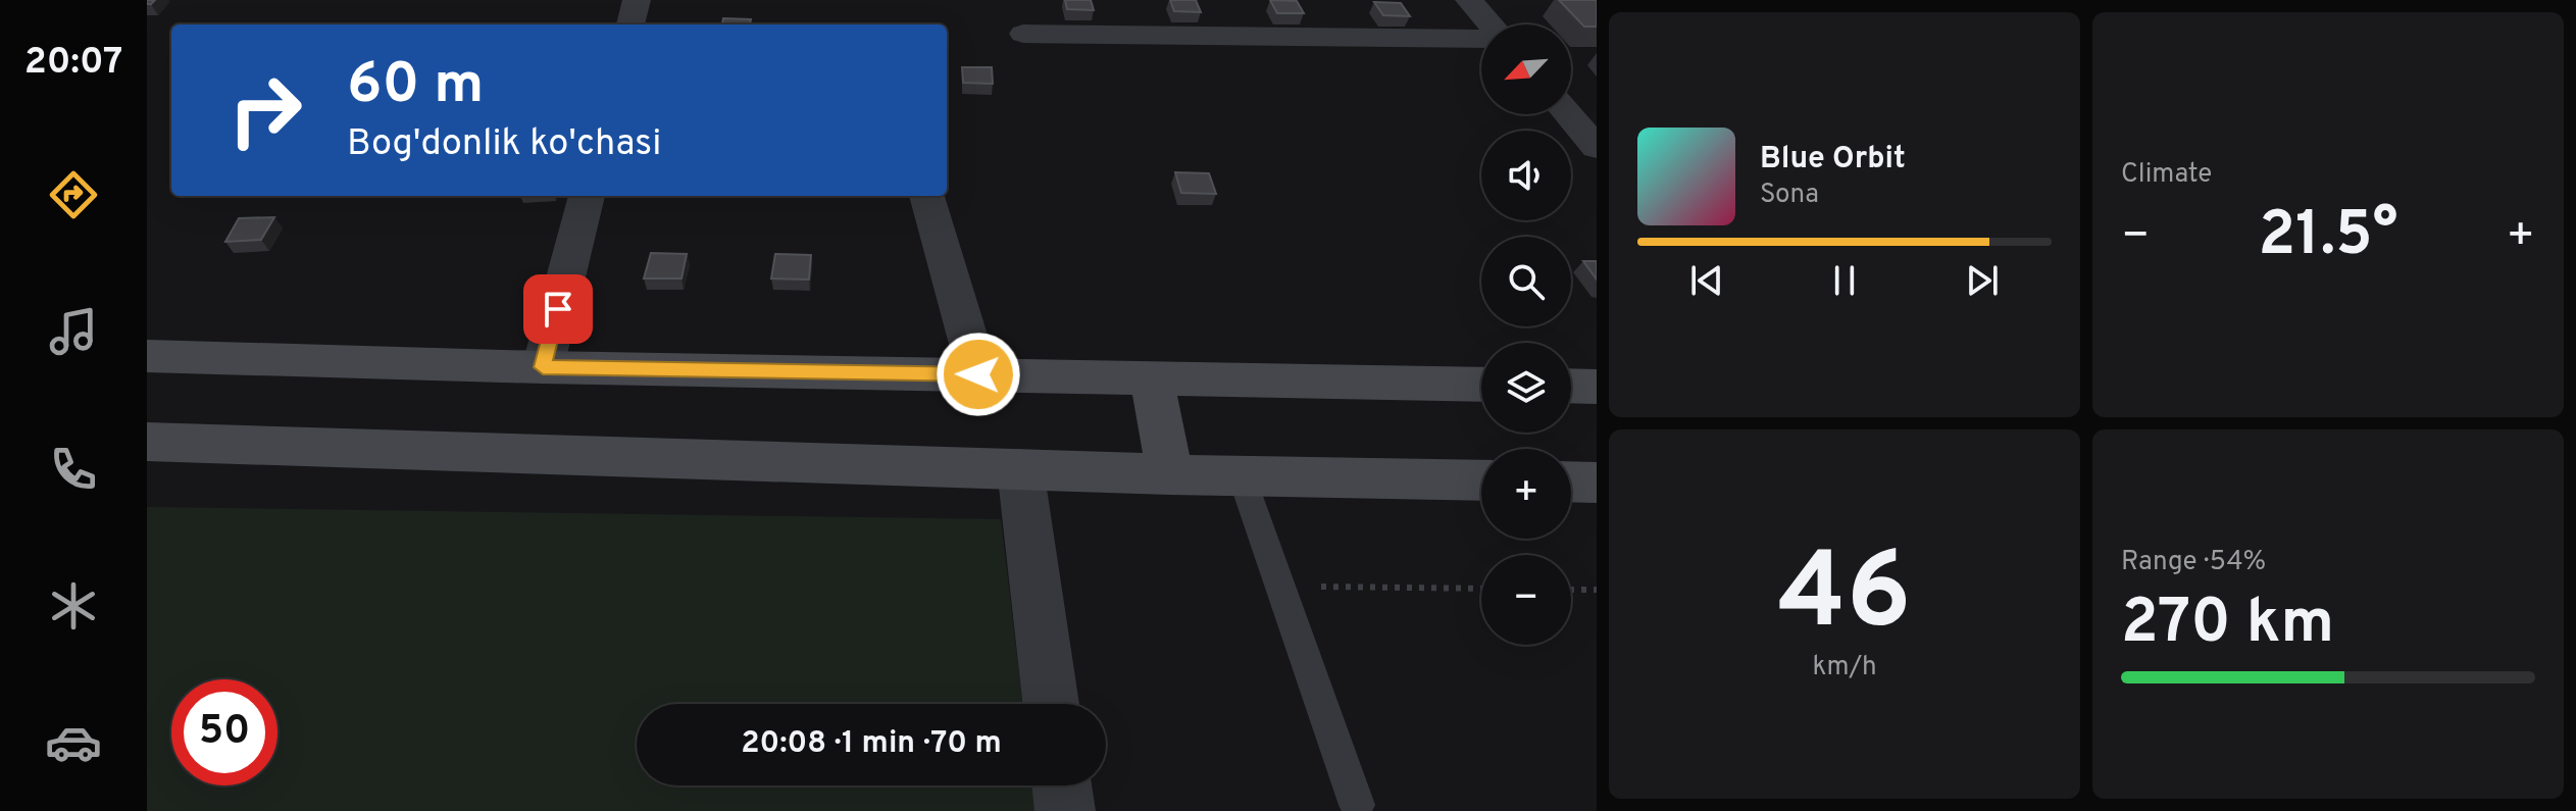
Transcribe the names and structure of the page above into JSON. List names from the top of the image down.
{
  "north": "bottom left",
  "page": {
    "tabs": "20:07",
    "tile": [
      "Climate",
      ["46", "km/h"],
      ["Range · 54%", "270 km"]
    ],
    "map_buttons": ["+", "−"],
    "turn": ["60 m", "Bog'donlik ko'chasi"],
    "song": ["Blue Orbit", "Sona"],
    "heat": ["−", "21.5°", "+"],
    "limit": "50",
    "trip": "20:08 · 1 min · 70 m"
  }
}
